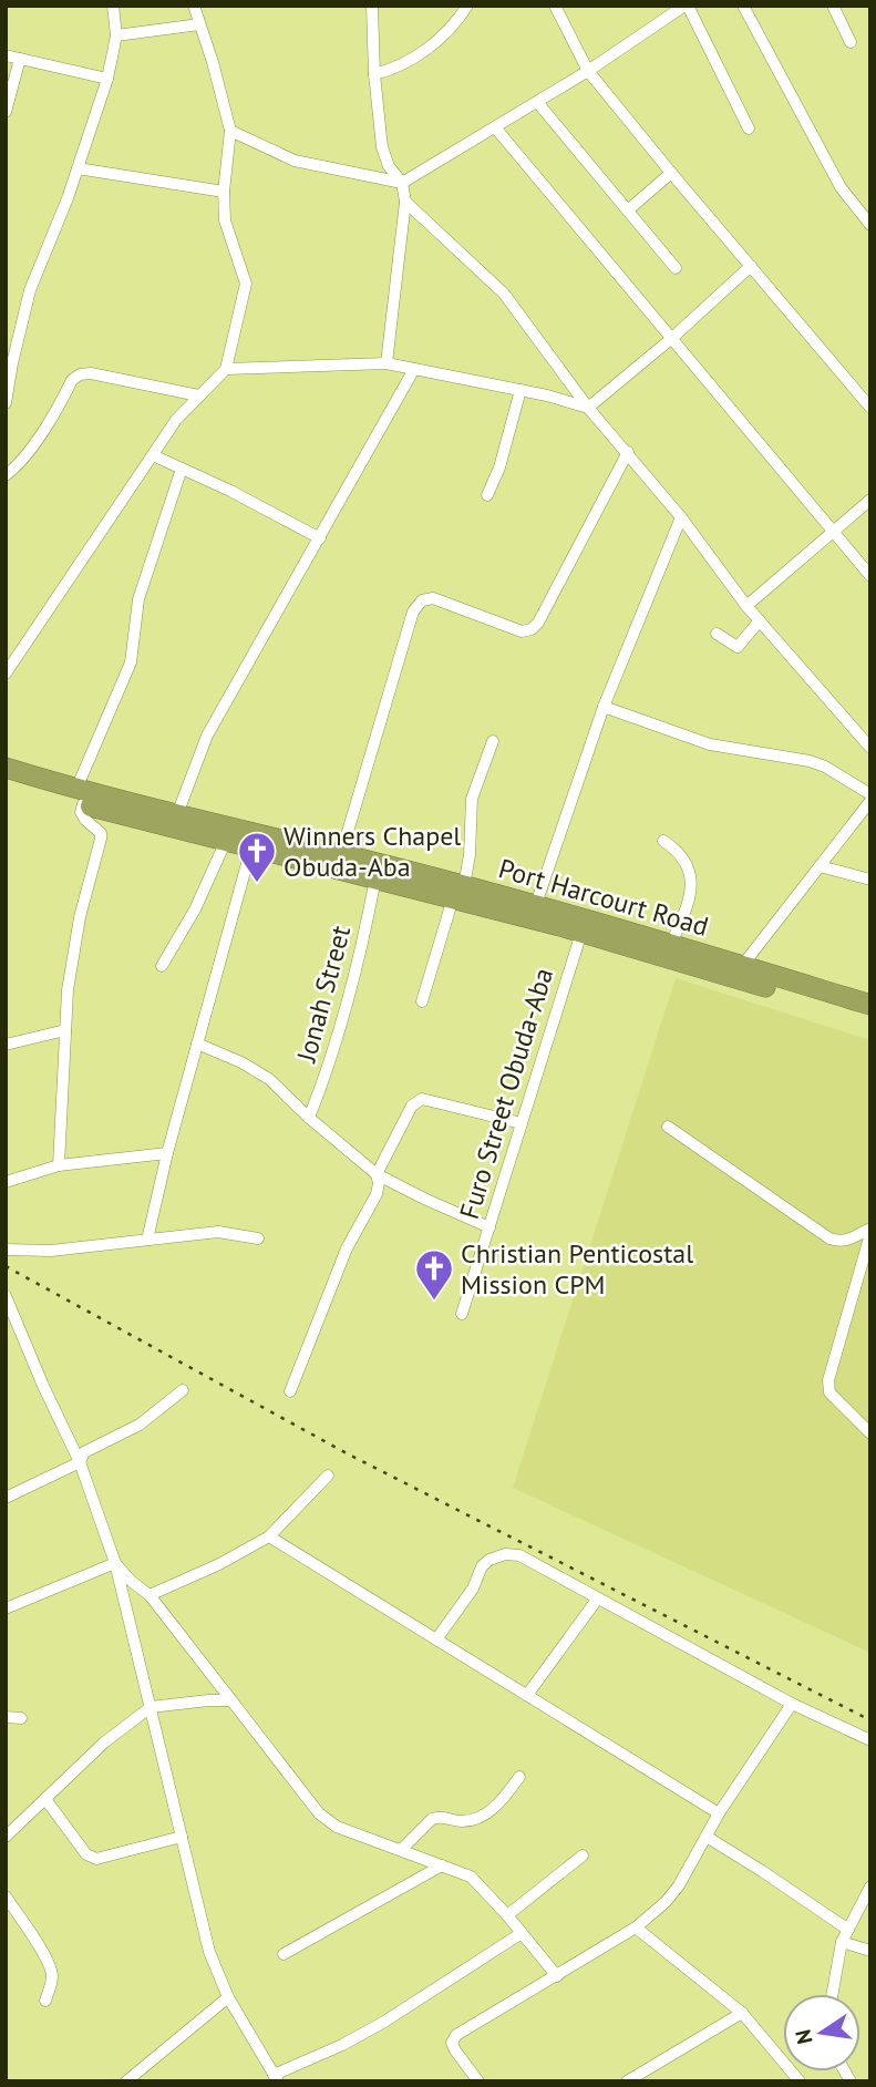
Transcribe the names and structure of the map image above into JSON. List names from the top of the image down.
{
  "streets": {
    "highway": ["Port Harcourt Road"],
    "street": ["Jonah Street", "Furo Street Obuda-Aba"]
  },
  "crossings": [
    ["Port Harcourt Road", "Jonah Street"],
    ["Port Harcourt Road", "Furo Street Obuda-Aba"]
  ],
  "places": {
    "church": ["Winners Chapel Obuda-Aba", "Christian Penticostal Mission CPM"]
  },
  "north": "left"
}
